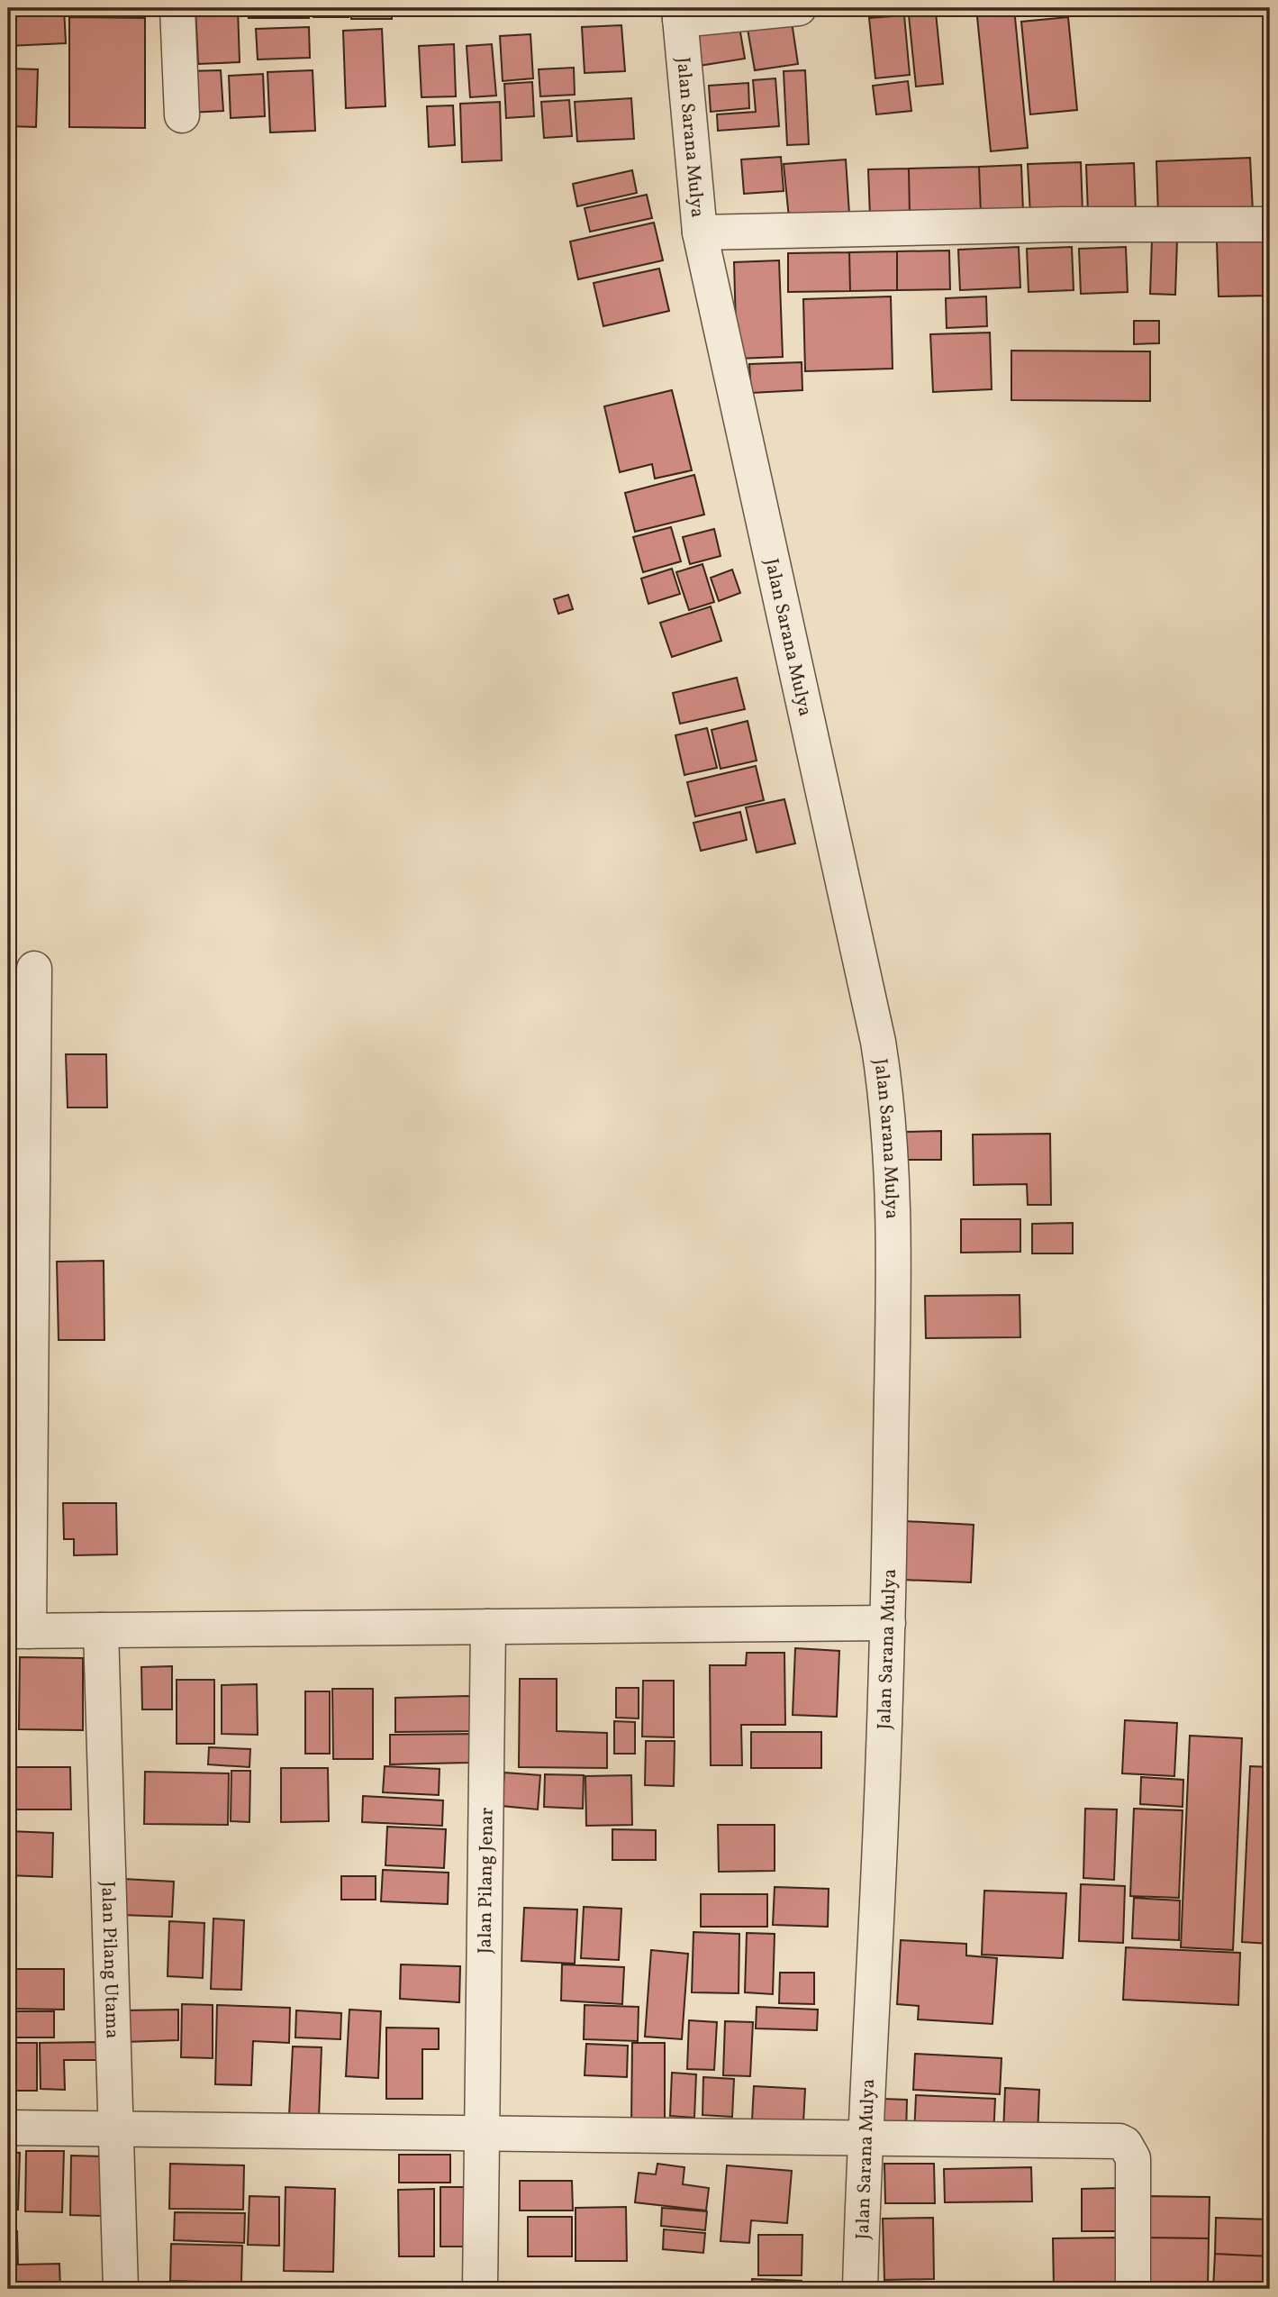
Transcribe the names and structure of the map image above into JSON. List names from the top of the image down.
{
  "streets": {
    "street": ["Jalan Sarana Mulya", "Jalan Pilang Jenar", "Jalan Pilang Utama"]
  }
}
